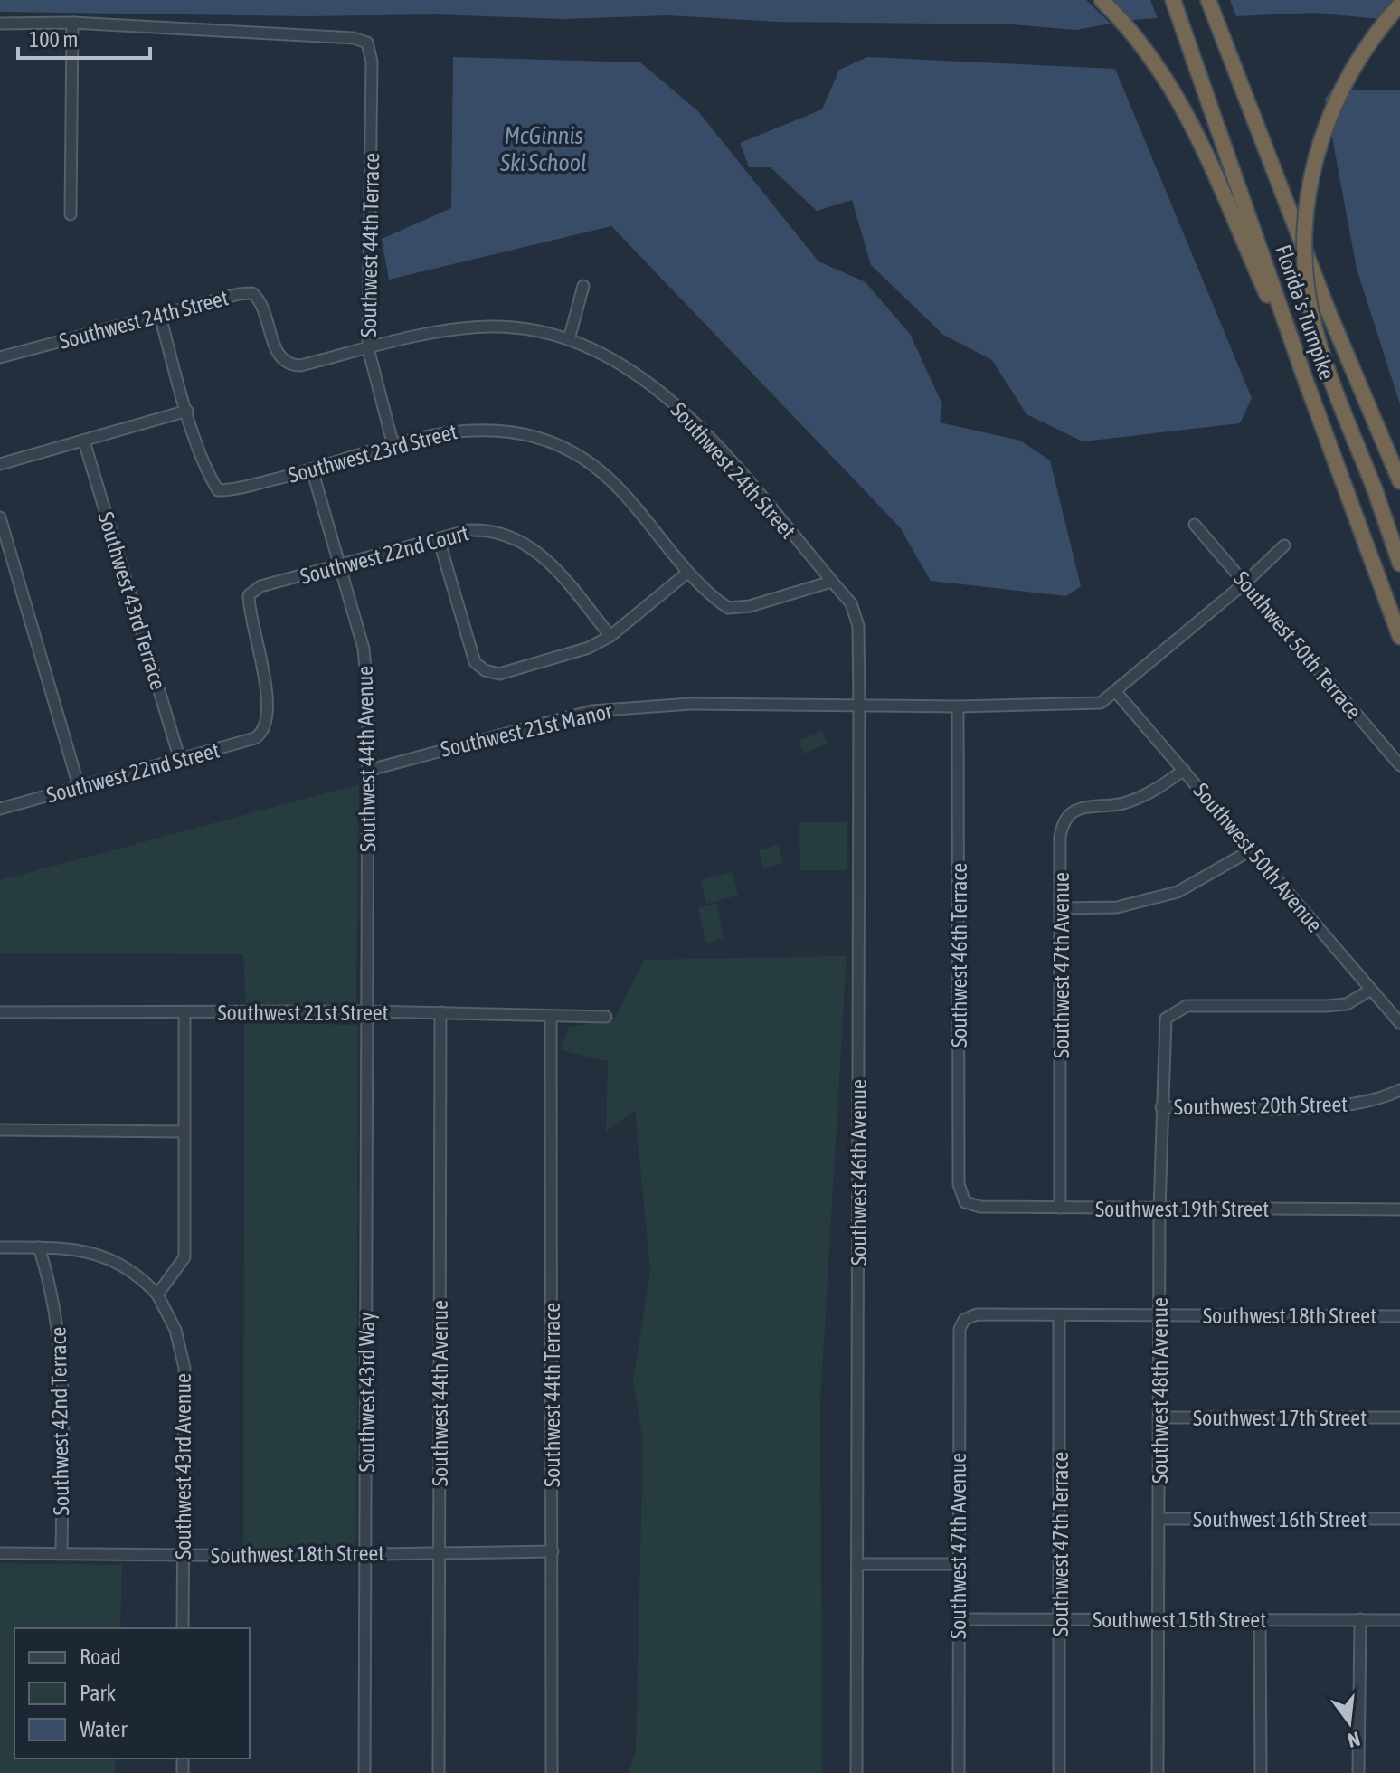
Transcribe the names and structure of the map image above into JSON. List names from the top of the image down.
{
  "streets": {
    "highway": ["Florida's Turnpike"],
    "street": [
      "Southwest 44th Terrace",
      "Southwest 24th Street",
      "Southwest 23rd Street",
      "Southwest 22nd Court",
      "Southwest 43rd Terrace",
      "Southwest 50th Terrace",
      "Southwest 21st Manor",
      "Southwest 44th Avenue",
      "Southwest 22nd Street",
      "Southwest 50th Avenue",
      "Southwest 46th Terrace",
      "Southwest 47th Avenue",
      "Southwest 21st Street",
      "Southwest 20th Street",
      "Southwest 46th Avenue",
      "Southwest 19th Street",
      "Southwest 18th Street",
      "Southwest 48th Avenue",
      "Southwest 43rd Way",
      "Southwest 17th Street",
      "Southwest 42nd Terrace",
      "Southwest 43rd Avenue",
      "Southwest 16th Street",
      "Southwest 47th Terrace",
      "Southwest 15th Street"
    ]
  },
  "crossings": [
    ["Southwest 44th Terrace", "Southwest 24th Street"],
    ["Southwest 44th Terrace", "Southwest 23rd Street"],
    ["Southwest 44th Terrace", "Southwest 21st Street"],
    ["Southwest 44th Terrace", "Southwest 18th Street"],
    ["Southwest 24th Street", "Southwest 46th Avenue"],
    ["Southwest 23rd Street", "Southwest 44th Avenue"],
    ["Southwest 22nd Court", "Southwest 44th Avenue"],
    ["Southwest 22nd Court", "Southwest 22nd Street"],
    ["Southwest 43rd Terrace", "Southwest 22nd Street"],
    ["Southwest 21st Manor", "Southwest 44th Avenue"],
    ["Southwest 21st Manor", "Southwest 46th Avenue"],
    ["Southwest 44th Avenue", "Southwest 21st Street"],
    ["Southwest 44th Avenue", "Southwest 18th Street"],
    ["Southwest 44th Avenue", "Southwest 43rd Way"],
    ["Southwest 50th Avenue", "Southwest 47th Avenue"],
    ["Southwest 50th Avenue", "Southwest 48th Avenue"],
    ["Southwest 46th Terrace", "Southwest 19th Street"],
    ["Southwest 47th Avenue", "Southwest 19th Street"],
    ["Southwest 47th Avenue", "Southwest 18th Street"],
    ["Southwest 47th Avenue", "Southwest 15th Street"],
    ["Southwest 21st Street", "Southwest 43rd Way"],
    ["Southwest 20th Street", "Southwest 48th Avenue"],
    ["Southwest 19th Street", "Southwest 48th Avenue"],
    ["Southwest 18th Street", "Southwest 48th Avenue"],
    ["Southwest 18th Street", "Southwest 43rd Way"],
    ["Southwest 18th Street", "Southwest 42nd Terrace"],
    ["Southwest 18th Street", "Southwest 43rd Avenue"],
    ["Southwest 18th Street", "Southwest 47th Terrace"],
    ["Southwest 48th Avenue", "Southwest 17th Street"],
    ["Southwest 48th Avenue", "Southwest 16th Street"],
    ["Southwest 48th Avenue", "Southwest 15th Street"],
    ["Southwest 47th Terrace", "Southwest 15th Street"]
  ],
  "water": ["McGinnis Ski School"],
  "legend": ["Road", "Park", "Water"],
  "scale_bar": "100 m",
  "north": "bottom"
}
